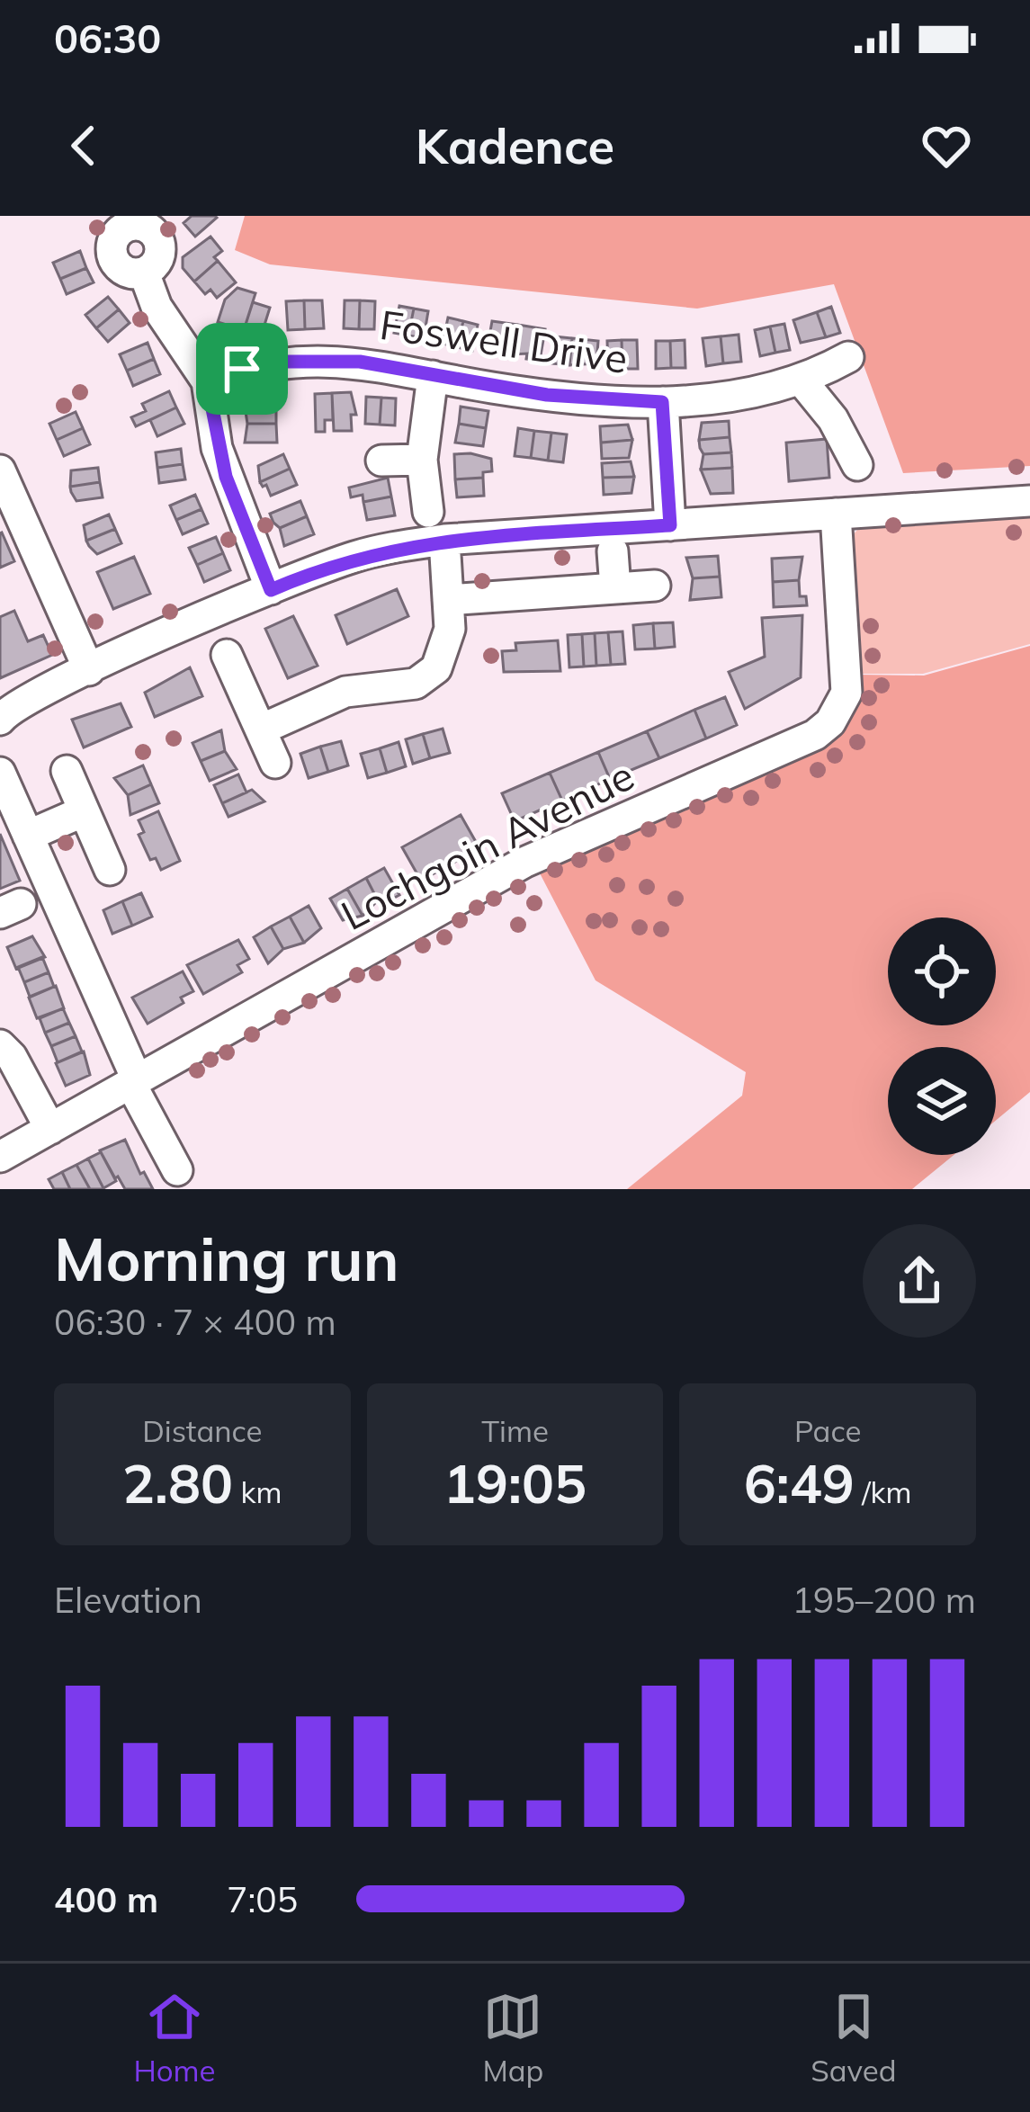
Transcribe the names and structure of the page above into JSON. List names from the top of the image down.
{
  "streets": {
    "street": ["Foswell Drive", "Lochgoin Avenue"]
  },
  "page": {
    "status": "06:30",
    "header": "Kadence",
    "heading": ["Morning run", "06:30 · 7 × 400 m"],
    "stats": [
      ["Distance", "2.80 km"],
      ["Time", "19:05"],
      ["Pace", "6:49 /km"]
    ],
    "chart": ["Elevation", "195–200 m"],
    "list": [
      {
        "name": "400 m",
        "note": "7:05"
      }
    ],
    "tabs": ["Home", "Map", "Saved"]
  }
}
